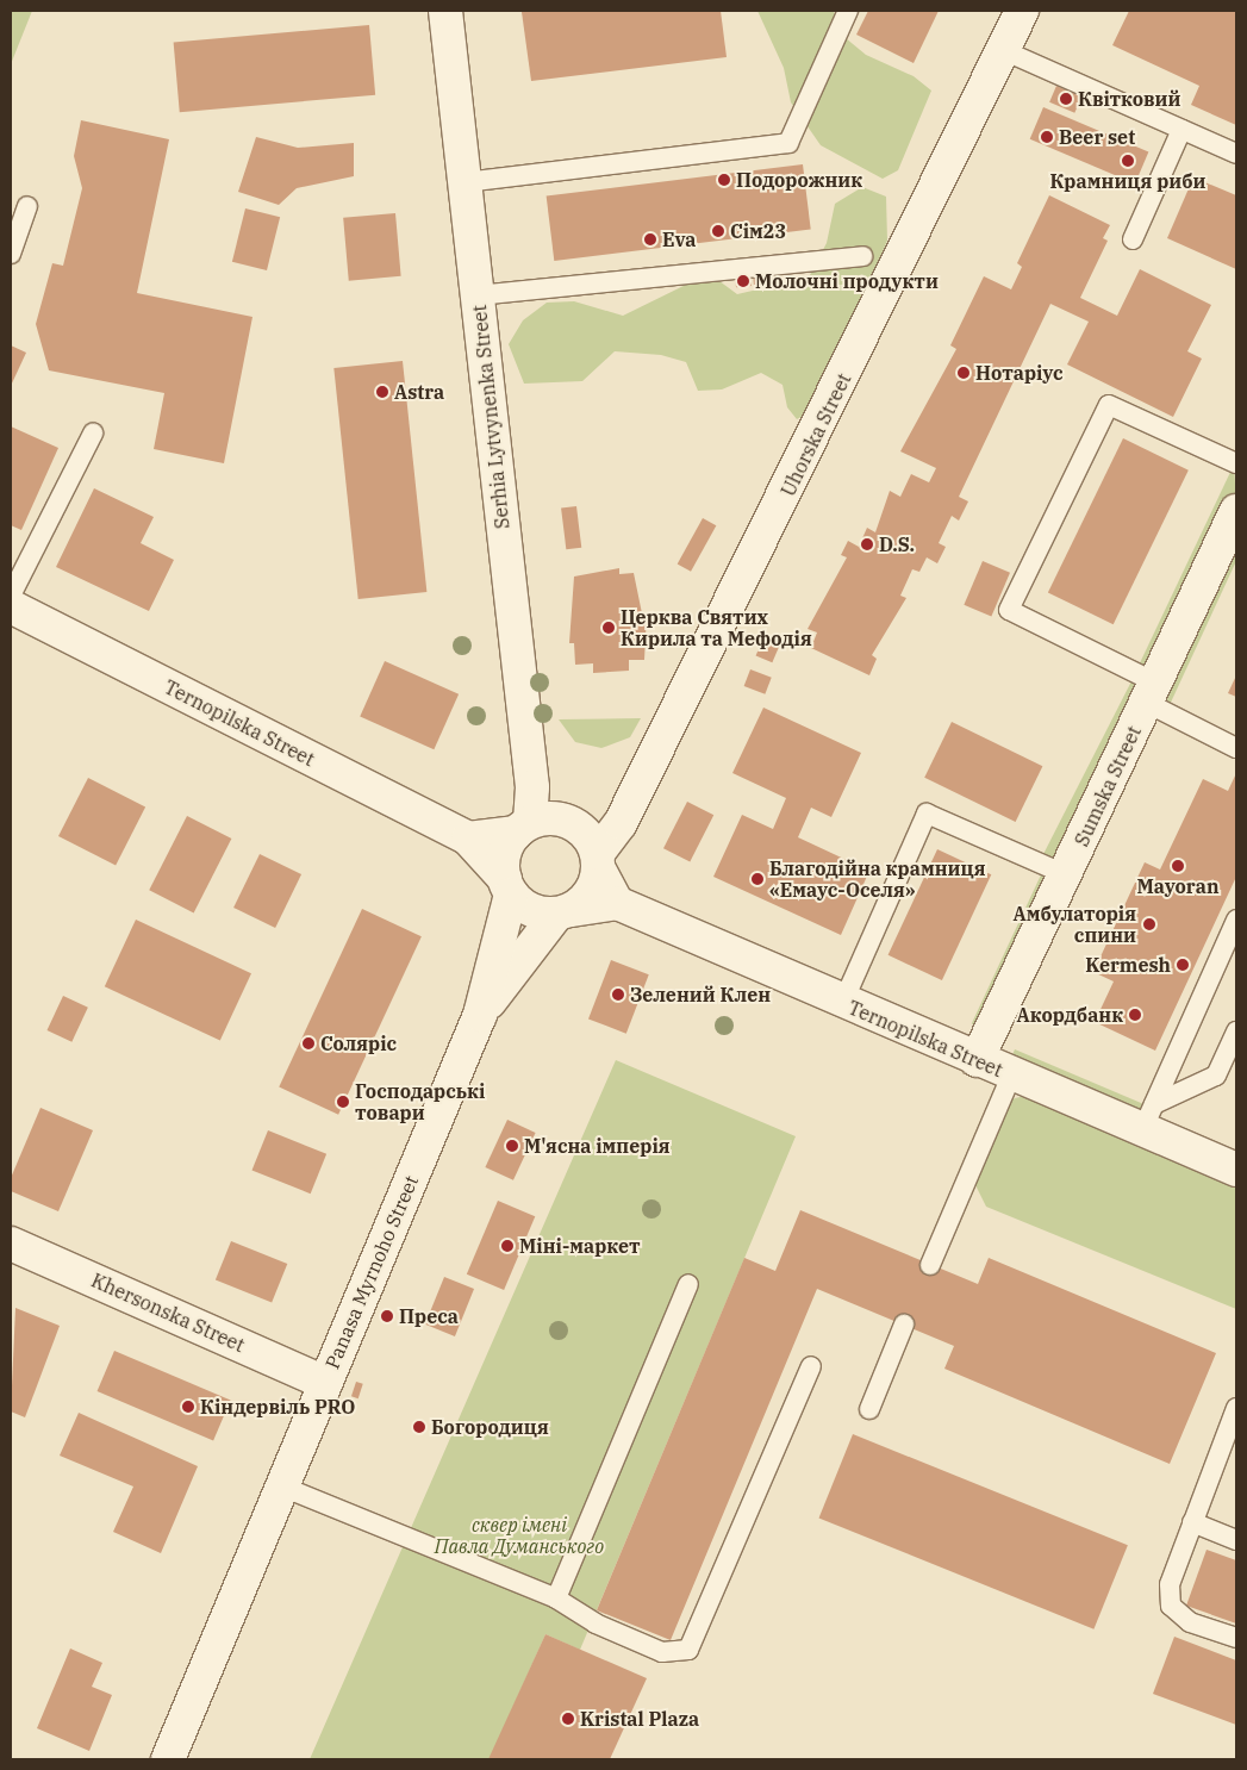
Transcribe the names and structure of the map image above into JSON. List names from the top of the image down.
{
  "streets": {
    "street": [
      "Serhia Lytvynenka Street",
      "Uhorska Street",
      "Ternopilska Street",
      "Sumska Street",
      "Panasa Myrnoho Street",
      "Khersonska Street"
    ]
  },
  "crossings": [
    ["Serhia Lytvynenka Street", "Uhorska Street"],
    ["Serhia Lytvynenka Street", "Ternopilska Street"],
    ["Serhia Lytvynenka Street", "Panasa Myrnoho Street"],
    ["Uhorska Street", "Ternopilska Street"],
    ["Uhorska Street", "Panasa Myrnoho Street"],
    ["Ternopilska Street", "Sumska Street"],
    ["Ternopilska Street", "Panasa Myrnoho Street"],
    ["Panasa Myrnoho Street", "Khersonska Street"]
  ],
  "parks": ["сквер імені Павла Думанського"],
  "places": [
    "Квітковий",
    "Beer set",
    "Крамниця риби",
    "Подорожник",
    "Сім23",
    "Eva",
    "Молочні продукти",
    "Нотаріус",
    "Astra",
    "D.S.",
    "Церква Святих Кирила та Мефодія",
    "Mayoran",
    "Благодійна крамниця «Емаус-Оселя»",
    "Амбулаторія спини",
    "Kermesh",
    "Зелений Клен",
    "Акордбанк",
    "Соляріс",
    "Господарські товари",
    "М'ясна імперія",
    "Міні-маркет",
    "Преса",
    "Кіндервіль PRO",
    "Богородиця",
    "Kristal Plaza"
  ]
}
